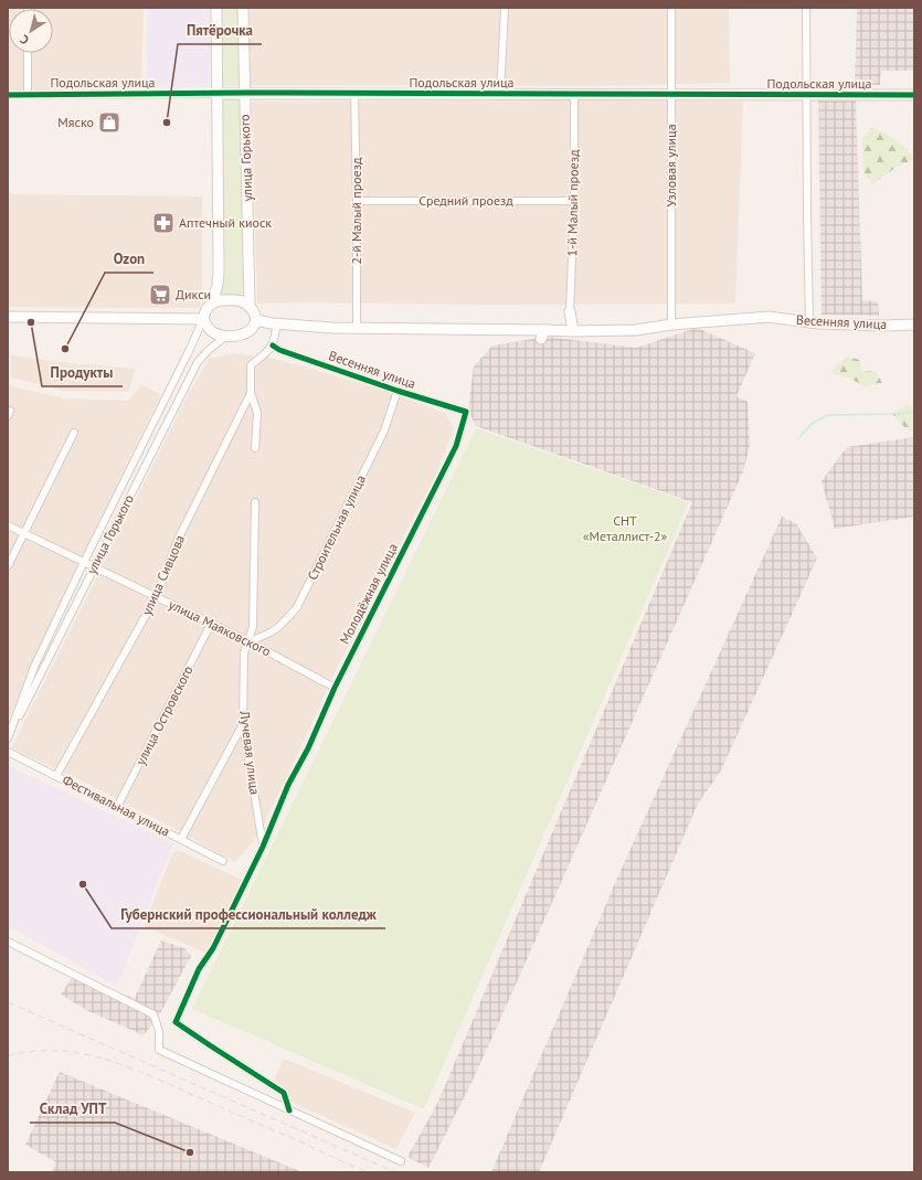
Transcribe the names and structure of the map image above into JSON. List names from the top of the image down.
{
  "streets": {
    "street": [
      "Подольская улица",
      "улица Горького",
      "Узловая улица",
      "Средний проезд",
      "1-й Малый проезд",
      "2-й Малый проезд",
      "Весенняя улица",
      "Строительная улица",
      "улица Сивцова",
      "Молодёжная улица",
      "улица Маяковского",
      "улица Островского",
      "Лучевая улица",
      "Фестивальная улица"
    ]
  },
  "crossings": [
    ["Подольская улица", "улица Горького"],
    ["Подольская улица", "Узловая улица"],
    ["Подольская улица", "1-й Малый проезд"],
    ["Подольская улица", "2-й Малый проезд"],
    ["улица Горького", "Весенняя улица"],
    ["улица Горького", "улица Маяковского"],
    ["Узловая улица", "Весенняя улица"],
    ["Средний проезд", "1-й Малый проезд"],
    ["Средний проезд", "2-й Малый проезд"],
    ["2-й Малый проезд", "Весенняя улица"],
    ["Весенняя улица", "Строительная улица"],
    ["Весенняя улица", "Молодёжная улица"],
    ["Строительная улица", "улица Маяковского"],
    ["Строительная улица", "Лучевая улица"],
    ["улица Сивцова", "улица Маяковского"],
    ["улица Сивцова", "Фестивальная улица"],
    ["Молодёжная улица", "улица Маяковского"],
    ["Молодёжная улица", "Лучевая улица"],
    ["улица Маяковского", "улица Островского"],
    ["улица Маяковского", "Лучевая улица"],
    ["улица Островского", "Фестивальная улица"]
  ],
  "parks": ["СНТ «Металлист-2»"],
  "places": {
    "shop": ["Мяско"],
    "other": [
      "Пятёрочка",
      "Продукты",
      "Ozon",
      "Губернский профессиональный колледж",
      "Склад УПТ"
    ],
    "pharmacy": ["Аптечный киоск"],
    "supermarket": ["Дикси"]
  },
  "north": "bottom left"
}
